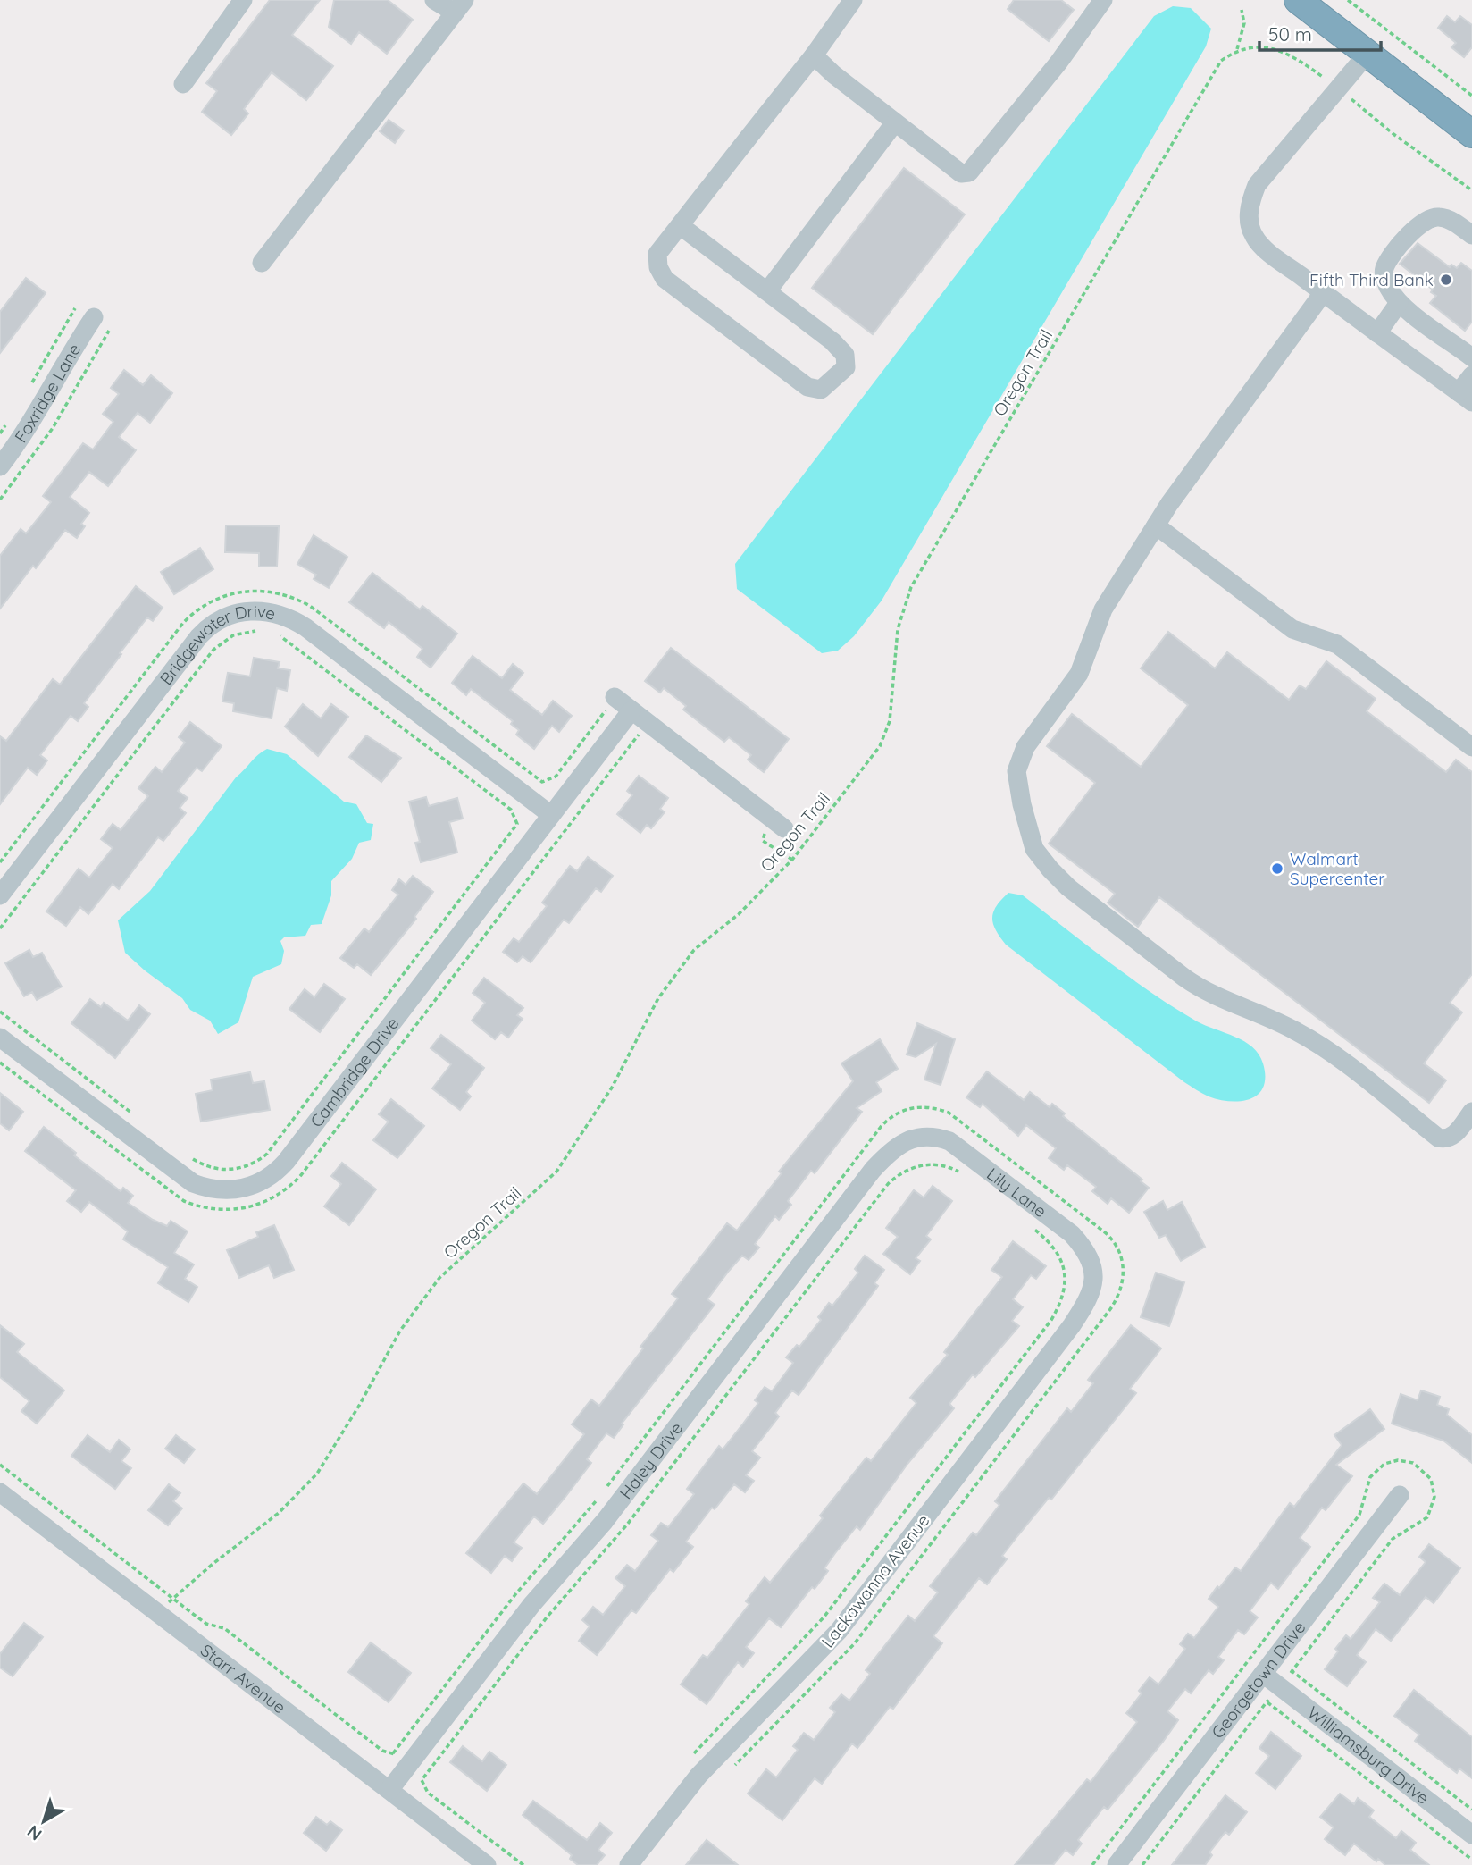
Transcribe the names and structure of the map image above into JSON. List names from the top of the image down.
{
  "streets": {
    "street": [
      "Foxridge Lane",
      "Bridgewater Drive",
      "Cambridge Drive",
      "Lily Lane",
      "Haley Drive",
      "Lackawanna Avenue",
      "Starr Avenue",
      "Georgetown Drive",
      "Williamsburg Drive"
    ],
    "path": ["Oregon Trail"]
  },
  "crossings": [
    ["Bridgewater Drive", "Cambridge Drive"],
    ["Lily Lane", "Haley Drive"],
    ["Lily Lane", "Lackawanna Avenue"],
    ["Haley Drive", "Starr Avenue"],
    ["Georgetown Drive", "Williamsburg Drive"]
  ],
  "places": ["Fifth Third Bank", "Walmart Supercenter"],
  "scale_bar": "50 m",
  "north": "bottom left"
}
